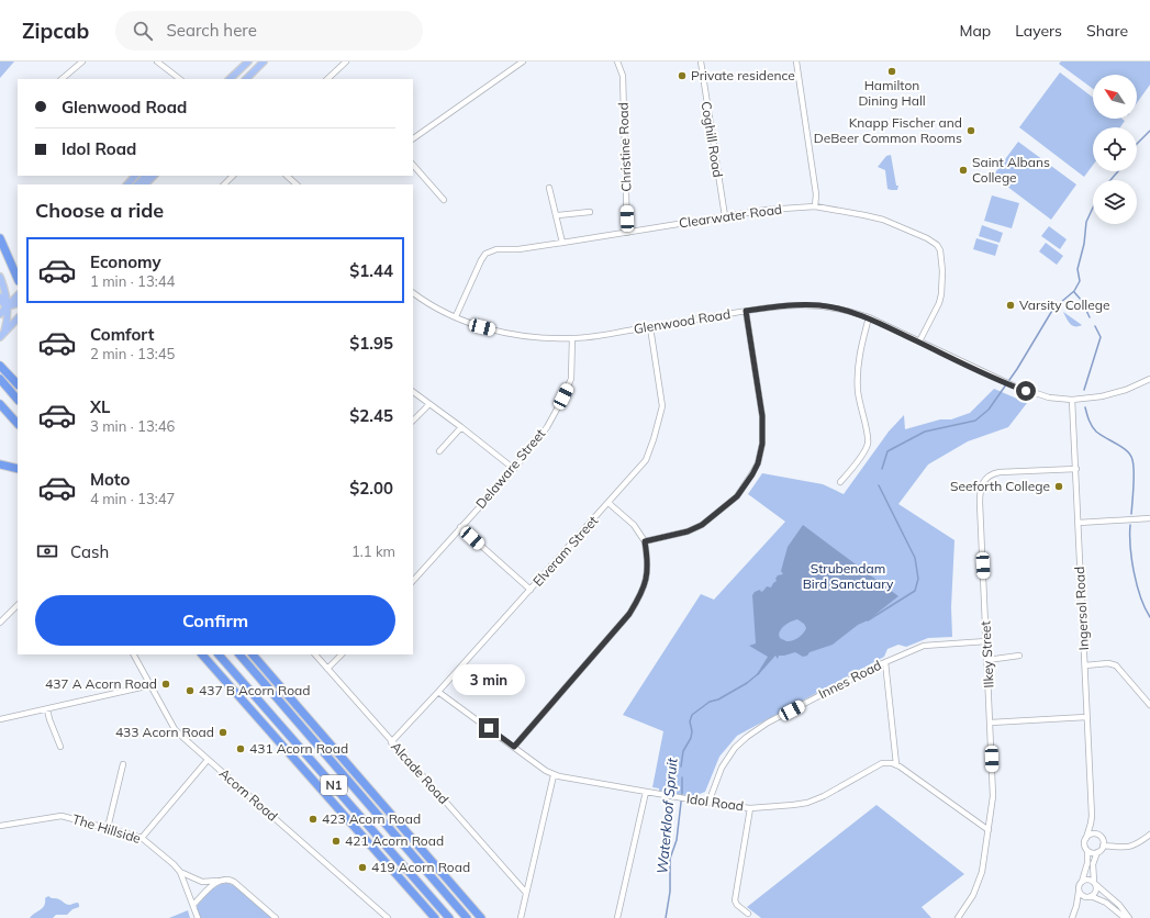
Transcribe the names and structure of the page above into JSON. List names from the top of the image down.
{
  "streets": {
    "highway": ["N1"],
    "street": [
      "Coghill Road",
      "Christine Road",
      "Clearwater Road",
      "Glenwood Road",
      "Delaware Street",
      "Elveram Street",
      "Ingersol Road",
      "Ilkey Street",
      "Innes Road",
      "Alcade Road",
      "Acorn Road",
      "Idol Road",
      "The Hillside"
    ]
  },
  "crossings": [
    ["Coghill Road", "Clearwater Road"],
    ["Christine Road", "Clearwater Road"],
    ["Clearwater Road", "Glenwood Road"],
    ["Glenwood Road", "Delaware Street"],
    ["Glenwood Road", "Elveram Street"],
    ["Glenwood Road", "Ingersol Road"],
    ["Elveram Street", "Alcade Road"],
    ["Elveram Street", "Idol Road"],
    ["Ingersol Road", "Ilkey Street"],
    ["Ilkey Street", "Innes Road"],
    ["Innes Road", "Idol Road"]
  ],
  "water": ["Waterkloof Spruit"],
  "parks": ["Strubendam Bird Sanctuary"],
  "places": [
    "Hamilton Dining Hall",
    "Private residence",
    "Knapp Fischer and DeBeer Common Rooms",
    "Saint Albans College",
    "Varsity College",
    "Seeforth College",
    "437 A Acorn Road",
    "437 B Acorn Road",
    "433 Acorn Road",
    "431 Acorn Road",
    "423 Acorn Road",
    "421 Acorn Road",
    "419 Acorn Road"
  ],
  "north": "top left",
  "page": {
    "header": "Zipcab",
    "search": "Search here",
    "nav": ["Map", "Layers", "Share"],
    "banner": ["Glenwood Road", "Idol Road"],
    "heading": "Choose a ride",
    "list": [
      {
        "name": "Economy",
        "note": "1 min · 13:44",
        "value": "$1.44"
      },
      {
        "name": "Comfort",
        "note": "2 min · 13:45",
        "value": "$1.95"
      },
      {
        "name": "XL",
        "note": "3 min · 13:46",
        "value": "$2.45"
      },
      {
        "name": "Moto",
        "note": "4 min · 13:47",
        "value": "$2.00"
      }
    ],
    "pay": ["Cash", "1.1 km"],
    "buttons": "Confirm",
    "bubble": "3 min"
  }
}
